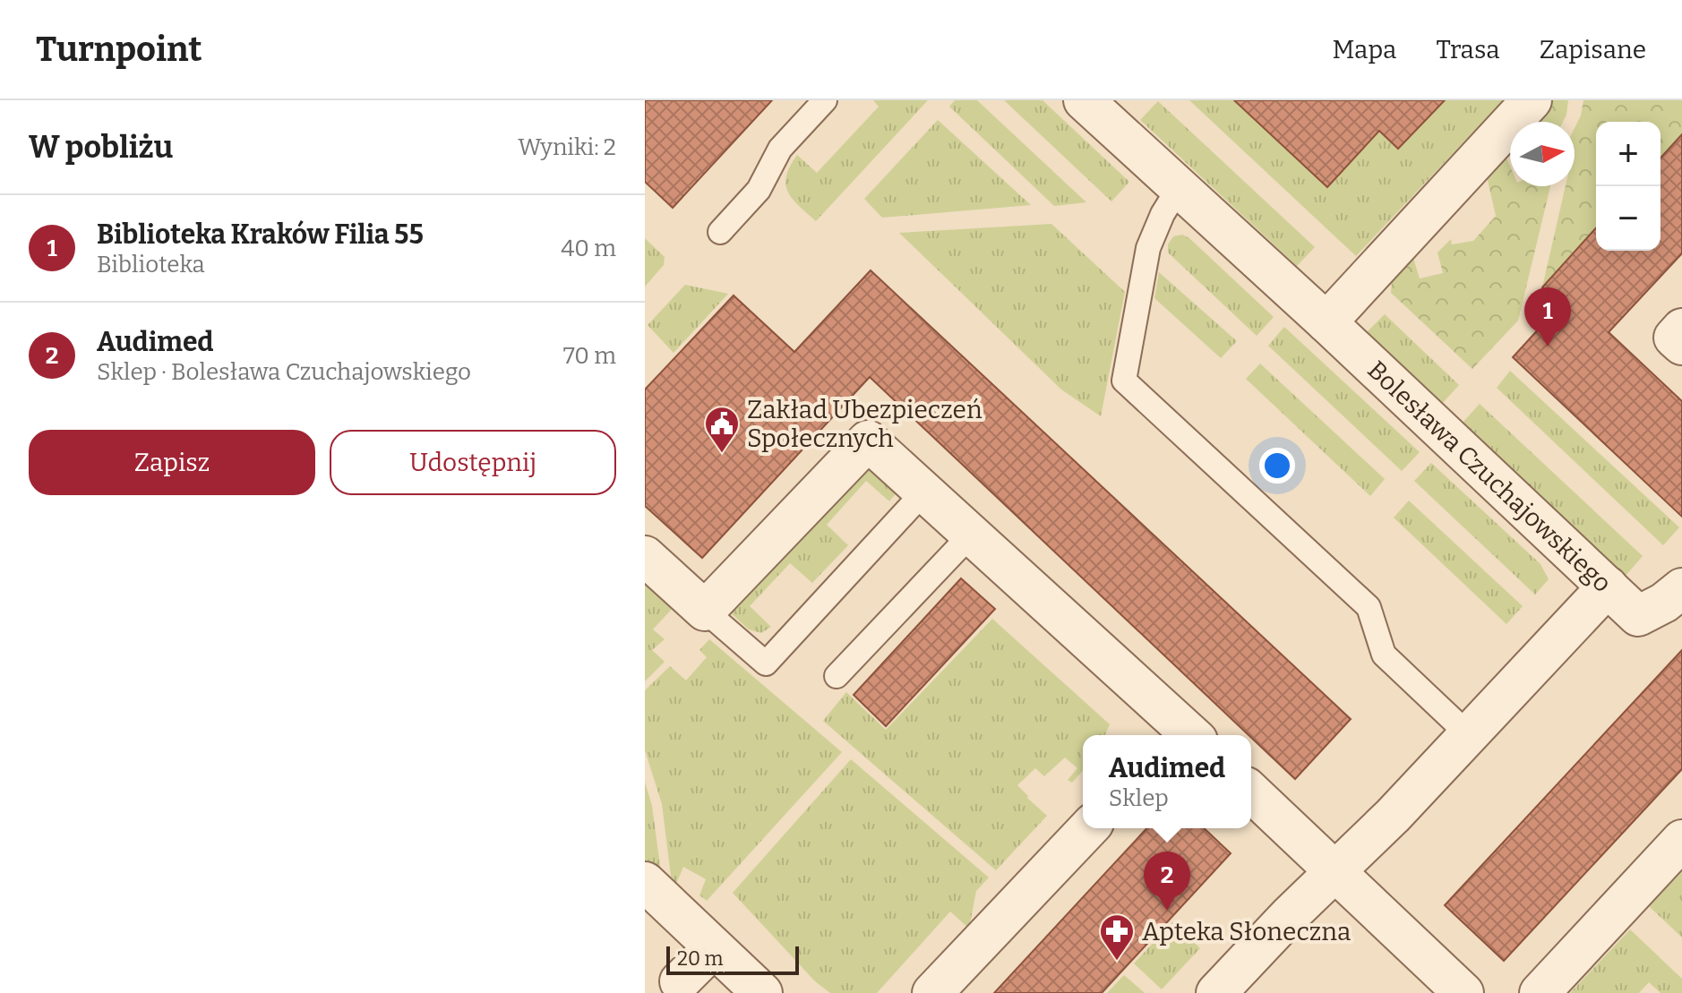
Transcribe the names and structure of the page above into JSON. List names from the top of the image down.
{
  "streets": {
    "street": ["Bolesława Czuchajowskiego"]
  },
  "places": {
    "public building": ["Zakład Ubezpieczeń Społecznych"],
    "pharmacy": ["Apteka Słoneczna"]
  },
  "scale_bar": "20 m",
  "north": "right",
  "page": {
    "header": "Turnpoint",
    "nav": ["Mapa", "Trasa", "Zapisane"],
    "heading": ["W pobliżu", "Wyniki: 2"],
    "map_buttons": ["+", "−"],
    "list": [
      {
        "mark": "1",
        "name": "Biblioteka Kraków Filia 55",
        "note": "Biblioteka",
        "value": "40 m"
      },
      {
        "mark": "2",
        "name": "Audimed",
        "note": "Sklep · Bolesława Czuchajowskiego",
        "value": "70 m"
      }
    ],
    "pins": ["1", "2"],
    "buttons": ["Zapisz", "Udostępnij"],
    "popup": ["Audimed", "Sklep"],
    "scale": "20 m"
  }
}
